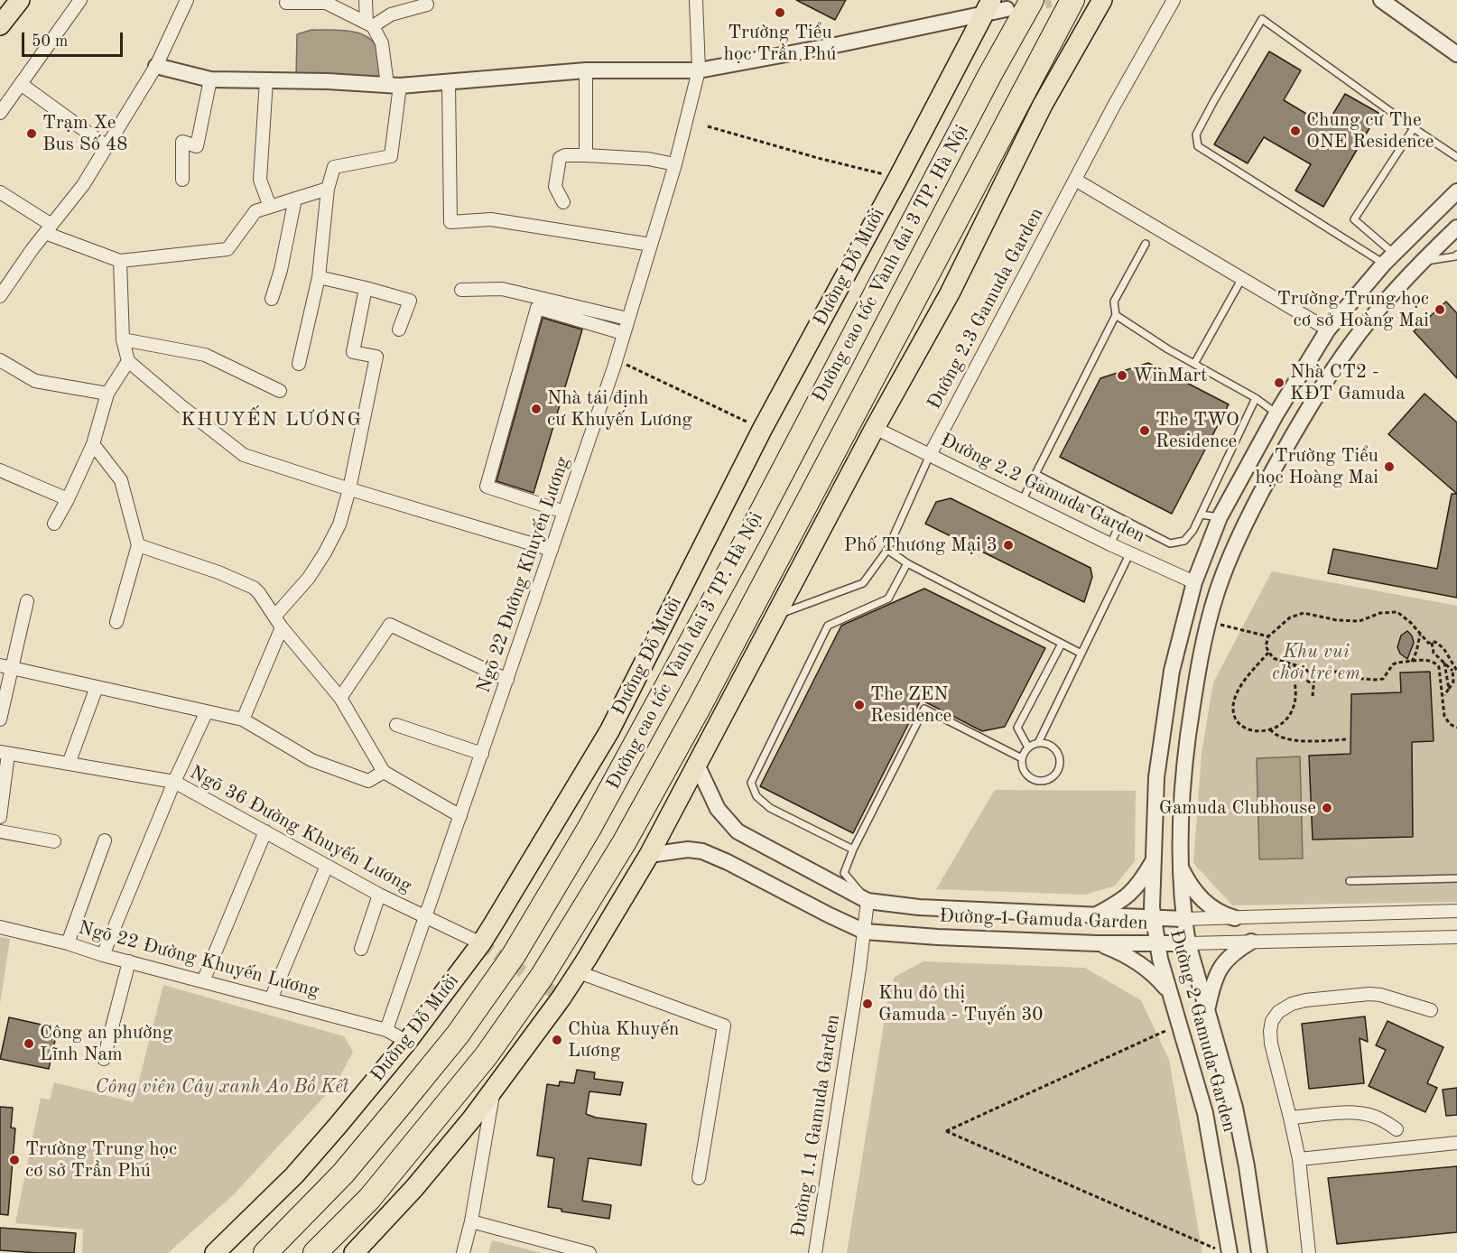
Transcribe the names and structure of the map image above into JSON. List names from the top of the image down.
{
  "streets": {
    "highway": ["Đường cao tốc Vành đai 3 TP. Hà Nội"],
    "main road": ["Đường Đỗ Mười"],
    "street": [
      "Đường 2.3 Gamuda Garden",
      "Đường 2.2 Gamuda Garden",
      "Ngõ 22 Đường Khuyến Lương",
      "Ngõ 36 Đường Khuyến Lương",
      "Đường 1 Gamuda Garden",
      "Đường 2 Gamuda Garden",
      "Đường 1.1 Gamuda Garden"
    ]
  },
  "crossings": [
    ["Đường Đỗ Mười", "Ngõ 22 Đường Khuyến Lương"],
    ["Đường Đỗ Mười", "Ngõ 36 Đường Khuyến Lương"],
    ["Đường 2.3 Gamuda Garden", "Đường 2.2 Gamuda Garden"],
    ["Đường 2.2 Gamuda Garden", "Đường 2 Gamuda Garden"],
    ["Ngõ 22 Đường Khuyến Lương", "Ngõ 36 Đường Khuyến Lương"],
    ["Đường 1 Gamuda Garden", "Đường 2 Gamuda Garden"],
    ["Đường 1 Gamuda Garden", "Đường 1.1 Gamuda Garden"]
  ],
  "districts": ["KHUYẾN LƯƠNG"],
  "parks": ["Khu vui chơi trẻ em", "Công viên Cây xanh Ao Bồ Kết"],
  "places": [
    "Trường Tiểu học Trần Phú",
    "Chung cư The ONE Residence",
    "Trạm Xe Bus Số 48",
    "Trường Trung học cơ sở Hoàng Mai",
    "WinMart",
    "Nhà CT2 - KĐT Gamuda",
    "Nhà tái định cư Khuyến Lương",
    "The TWO Residence",
    "Trường Tiểu học Hoàng Mai",
    "Phố Thương Mại 3",
    "The ZEN Residence",
    "Gamuda Clubhouse",
    "Khu đô thị Gamuda - Tuyến 30",
    "Chùa Khuyến Lương",
    "Công an phường Lĩnh Nam",
    "Trường Trung học cơ sở Trần Phú"
  ],
  "scale_bar": "50 m"
}
